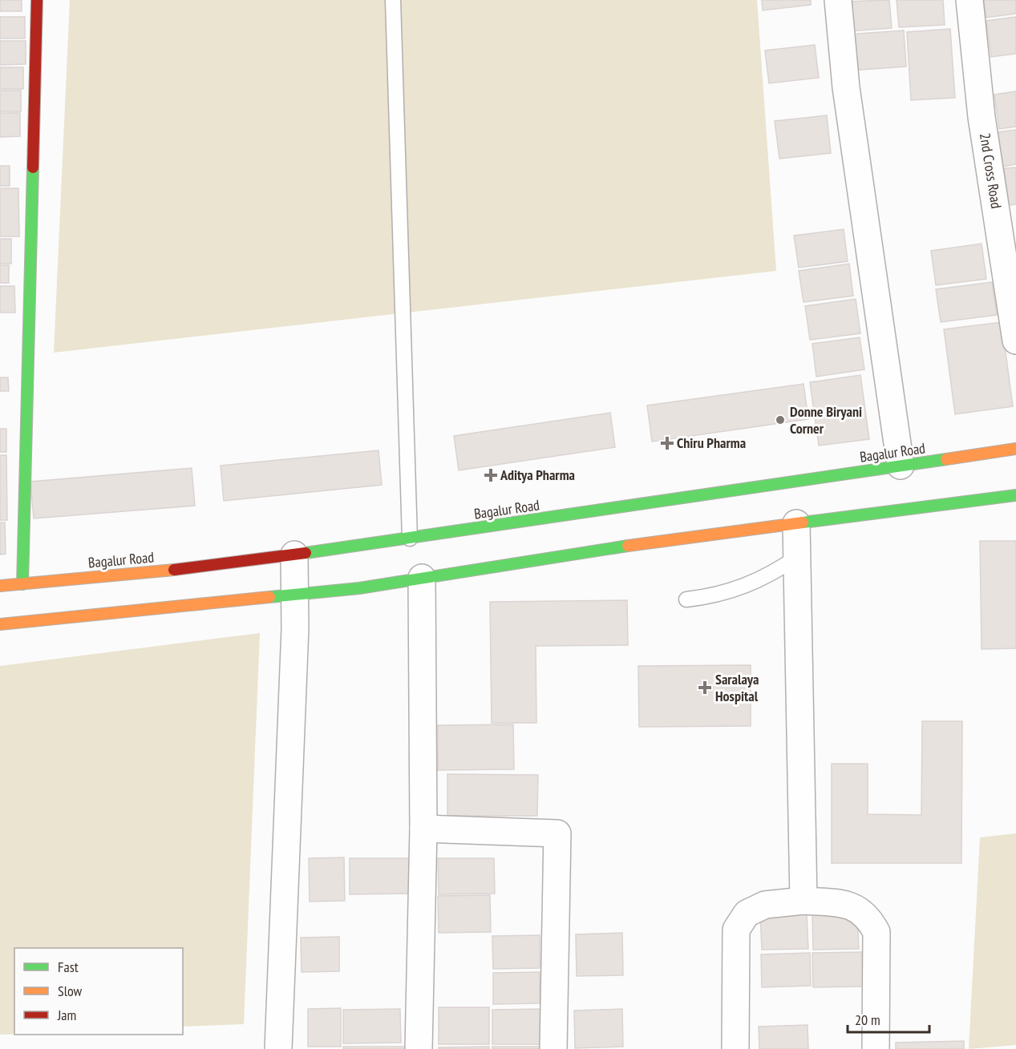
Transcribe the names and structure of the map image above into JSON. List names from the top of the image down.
{
  "streets": {
    "main road": ["Bagalur Road"],
    "street": ["2nd Cross Road"]
  },
  "places": {
    "other": ["Donne Biryani Corner"],
    "health": ["Chiru Pharma", "Aditya Pharma", "Saralaya Hospital"]
  },
  "legend": ["Fast", "Slow", "Jam"],
  "scale_bar": "20 m"
}
